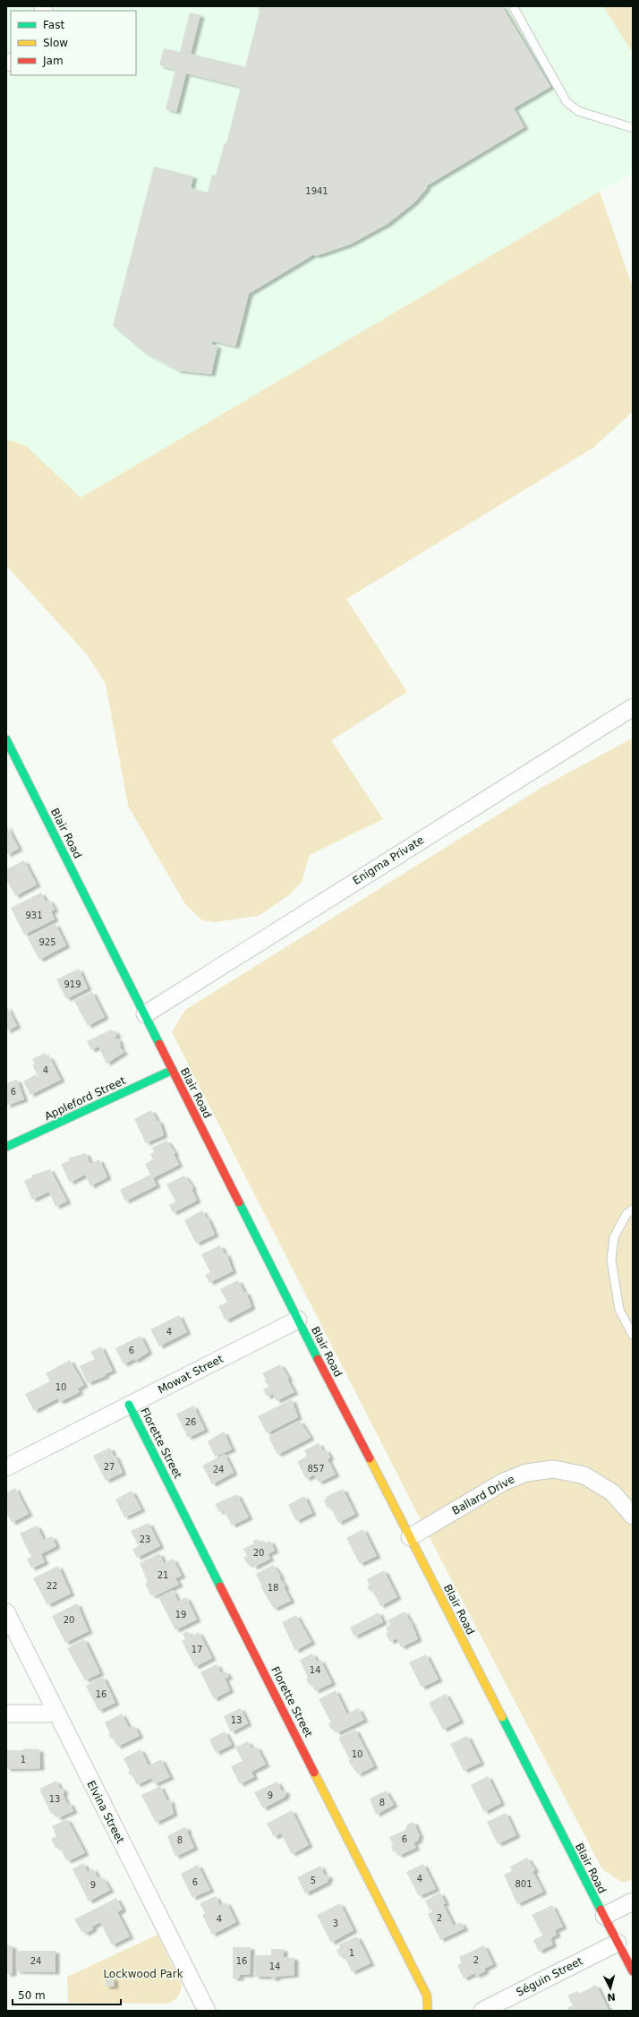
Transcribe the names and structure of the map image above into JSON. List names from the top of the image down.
{
  "streets": {
    "main road": ["Blair Road", "Appleford Street", "Florette Street"],
    "street": [
      "Enigma Private",
      "Mowat Street",
      "Ballard Drive",
      "Elvina Street",
      "Séguin Street"
    ]
  },
  "crossings": [
    ["Blair Road", "Enigma Private"],
    ["Blair Road", "Appleford Street"],
    ["Blair Road", "Mowat Street"],
    ["Blair Road", "Ballard Drive"],
    ["Blair Road", "Séguin Street"],
    ["Mowat Street", "Florette Street"]
  ],
  "parks": ["Lockwood Park"],
  "house_numbers": [
    "1941",
    "931",
    "925",
    "919",
    "4",
    "6",
    "4",
    "6",
    "10",
    "26",
    "27",
    "857",
    "24",
    "23",
    "20",
    "21",
    "22",
    "18",
    "19",
    "20",
    "17",
    "14",
    "16",
    "13",
    "10",
    "1",
    "9",
    "13",
    "8",
    "6",
    "8",
    "4",
    "5",
    "6",
    "801",
    "9",
    "2",
    "4",
    "3",
    "1",
    "2",
    "24",
    "16",
    "14"
  ],
  "legend": ["Fast", "Slow", "Jam"],
  "scale_bar": "50 m",
  "north": "bottom"
}
